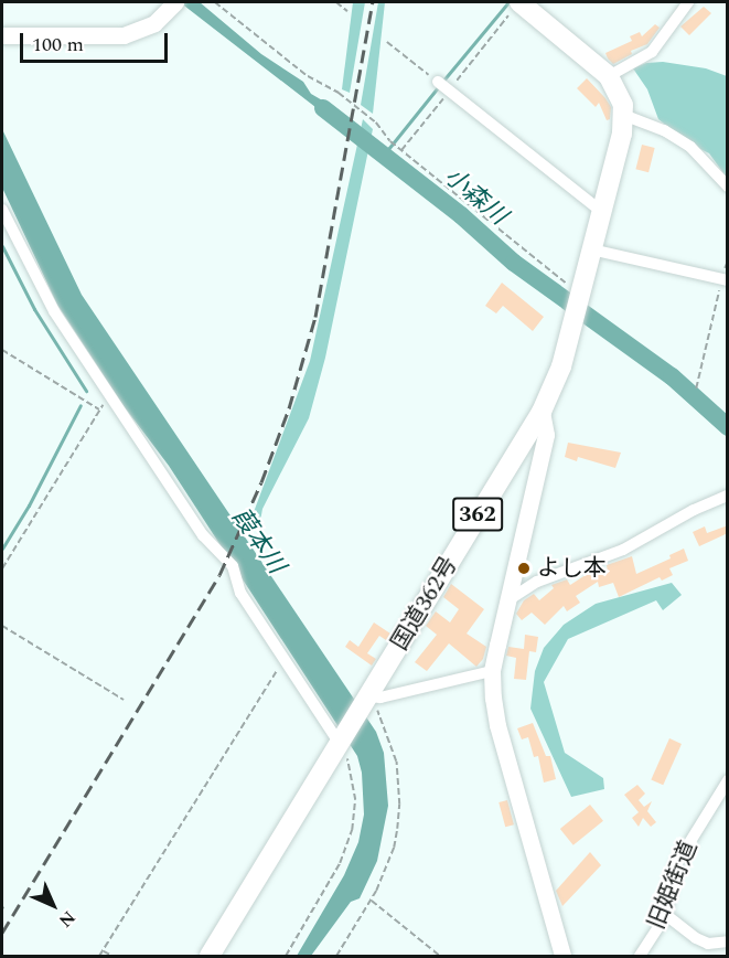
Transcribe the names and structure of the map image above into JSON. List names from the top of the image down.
{
  "streets": {
    "highway": ["362", "国道362号"],
    "street": ["旧姫街道"]
  },
  "water": ["小森川", "葭本川"],
  "places": ["よし本"],
  "scale_bar": "100 m",
  "north": "bottom right"
}
